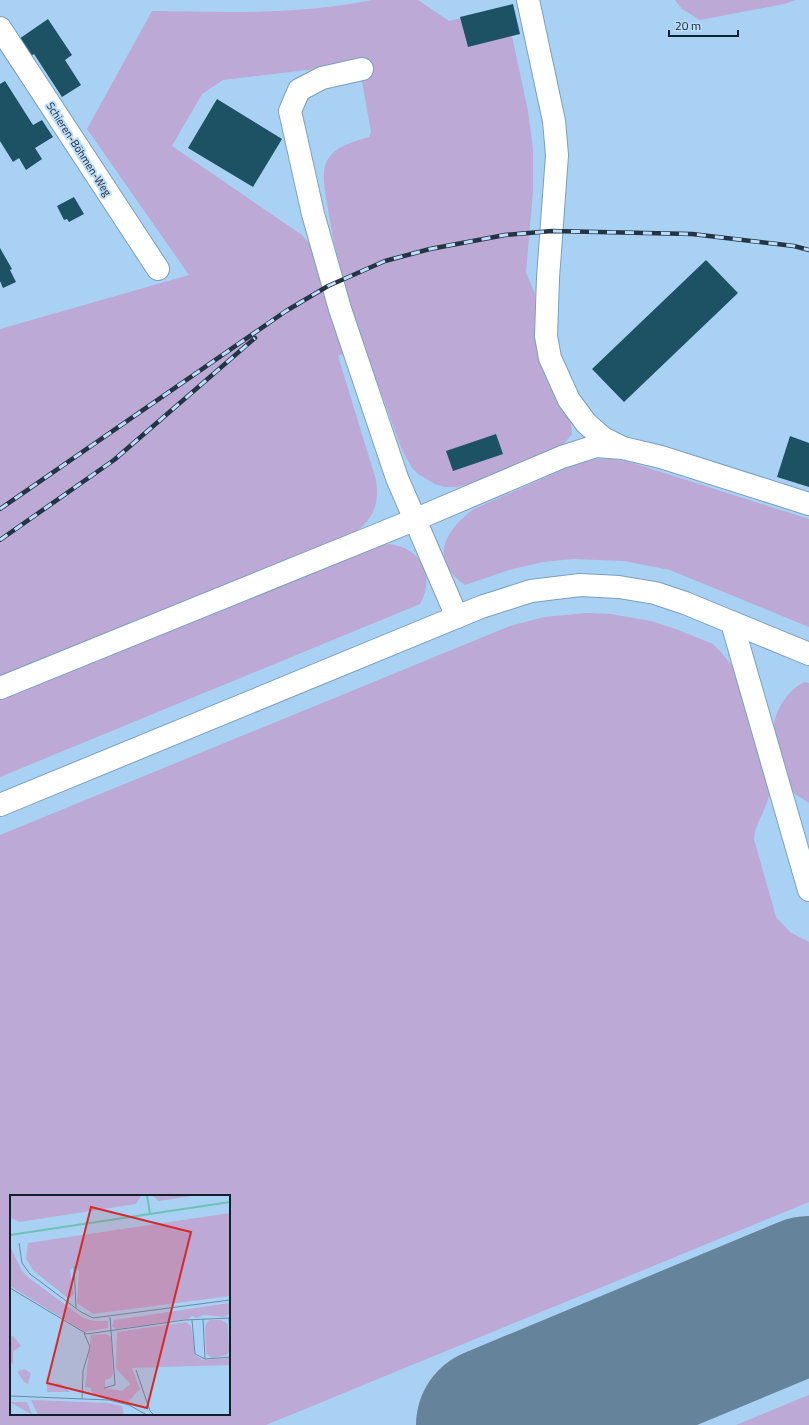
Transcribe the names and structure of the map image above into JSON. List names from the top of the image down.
{
  "streets": {
    "street": ["Schieren-Böhmen-Weg"]
  },
  "scale_bar": "20 m"
}
